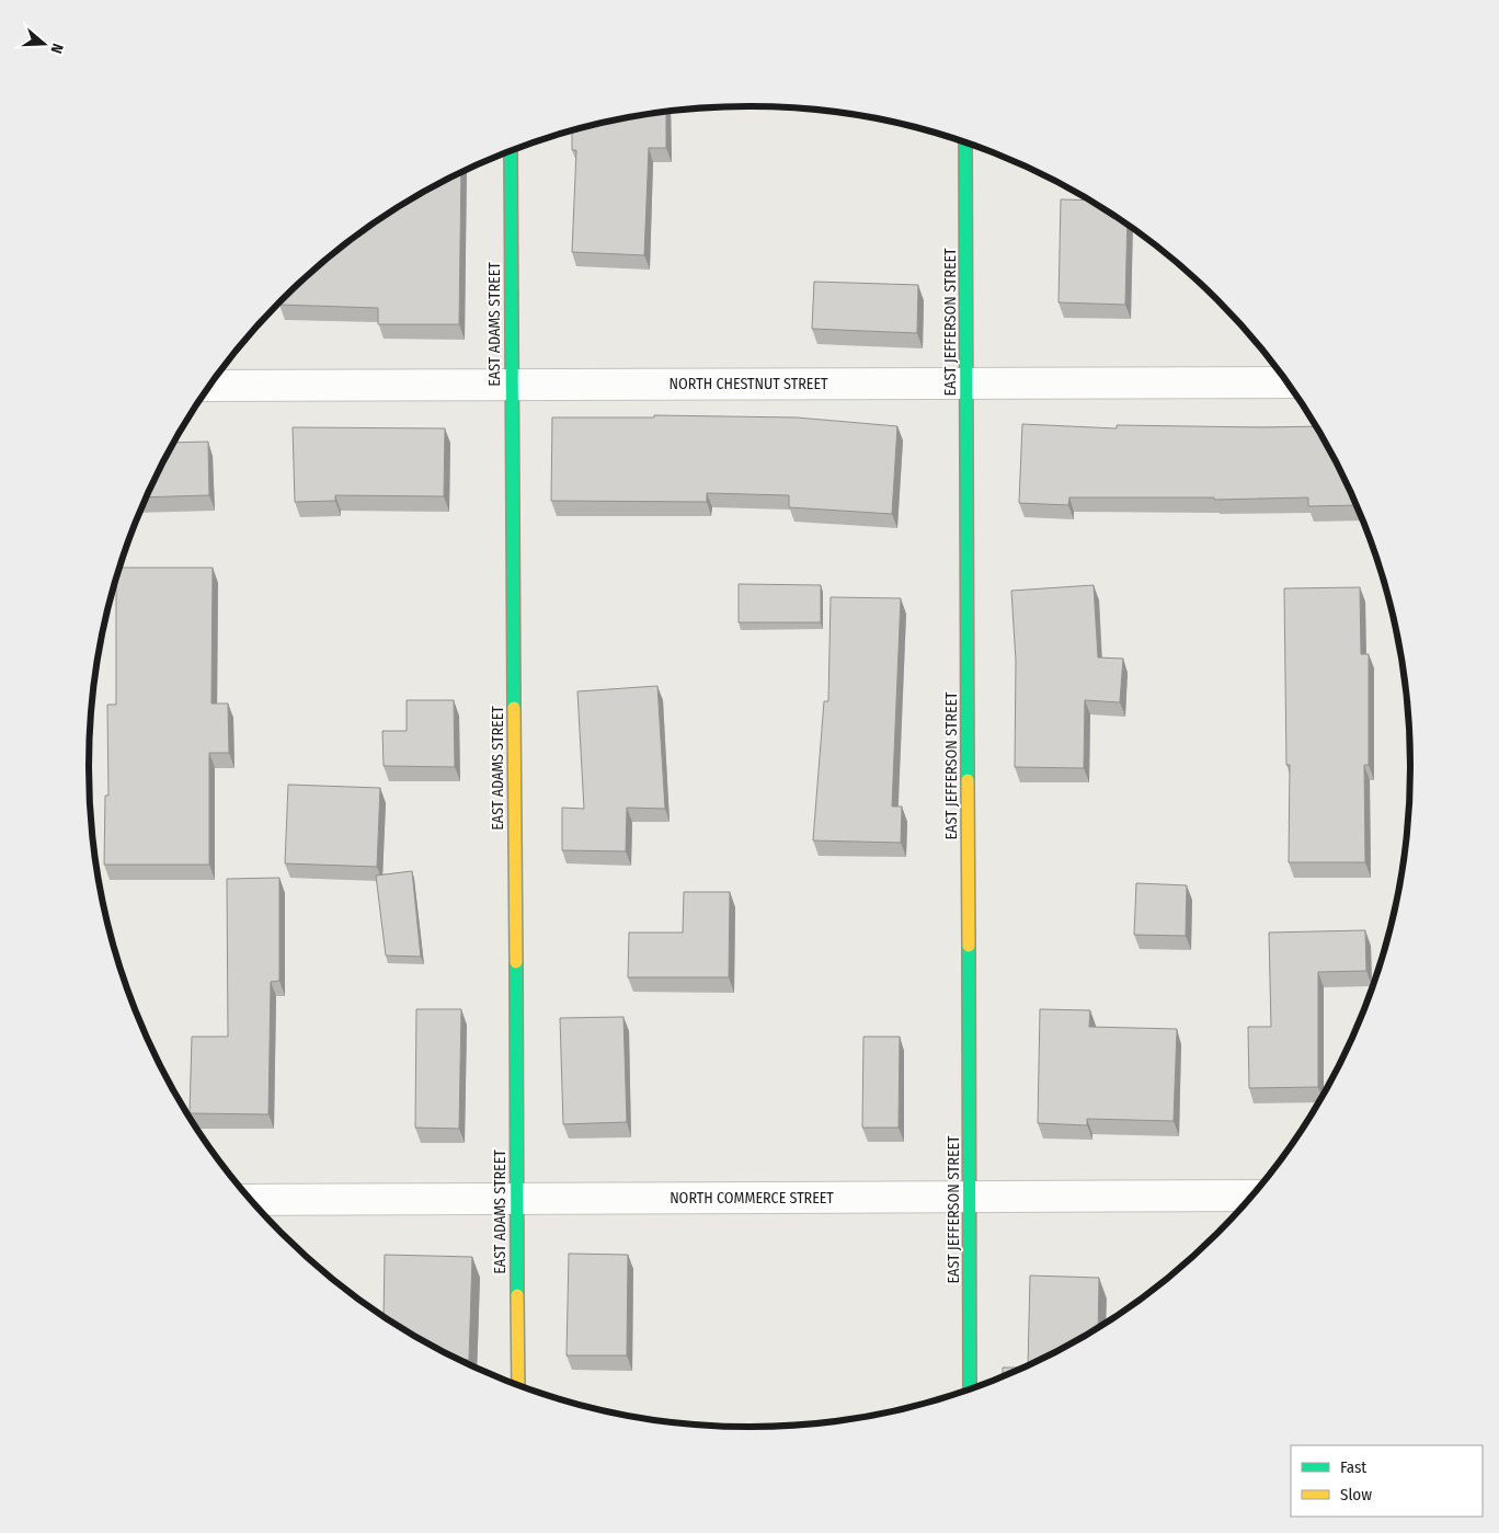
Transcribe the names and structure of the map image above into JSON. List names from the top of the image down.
{
  "streets": {
    "street": [
      "EAST JEFFERSON STREET",
      "EAST ADAMS STREET",
      "NORTH CHESTNUT STREET",
      "NORTH COMMERCE STREET"
    ]
  },
  "crossings": [
    ["EAST JEFFERSON STREET", "NORTH CHESTNUT STREET"],
    ["EAST JEFFERSON STREET", "NORTH COMMERCE STREET"],
    ["EAST ADAMS STREET", "NORTH CHESTNUT STREET"],
    ["EAST ADAMS STREET", "NORTH COMMERCE STREET"]
  ],
  "legend": ["Fast", "Slow"],
  "north": "right"
}
